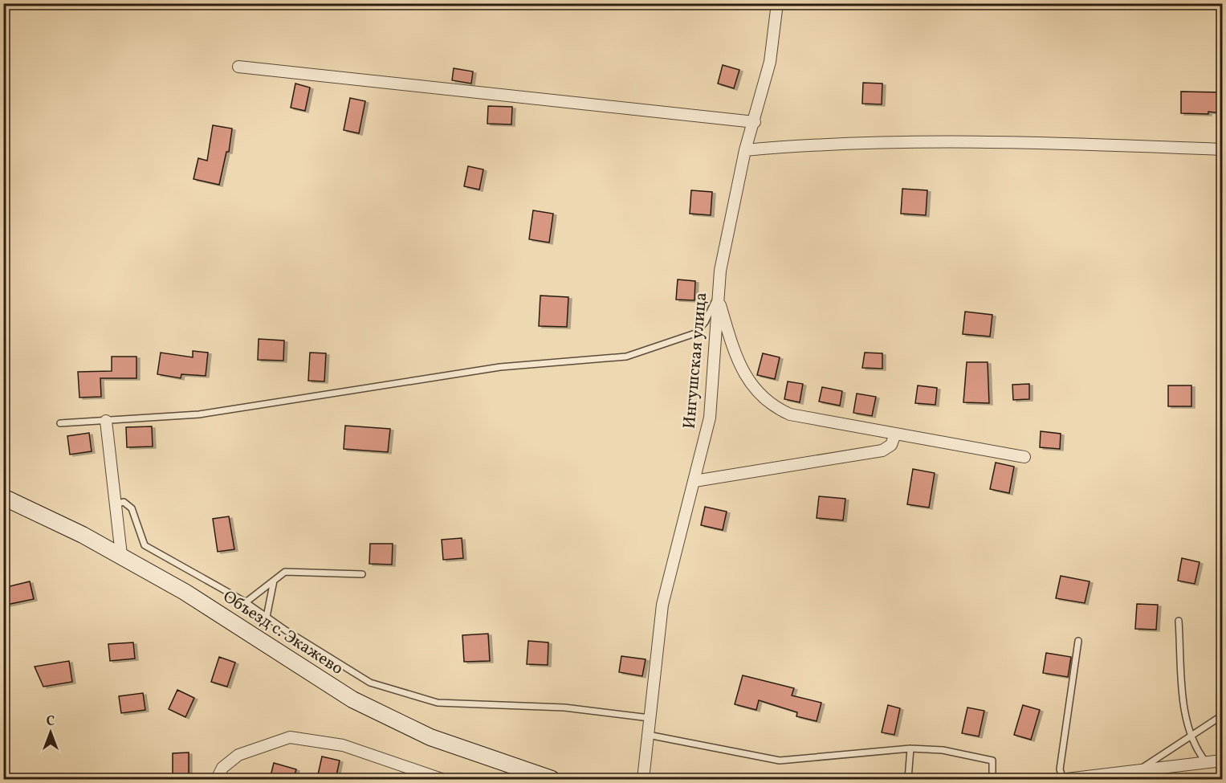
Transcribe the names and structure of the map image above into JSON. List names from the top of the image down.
{
  "streets": {
    "main road": ["Объезд с. Экажево"],
    "street": ["Ингушская улица"]
  },
  "north": "top"
}
